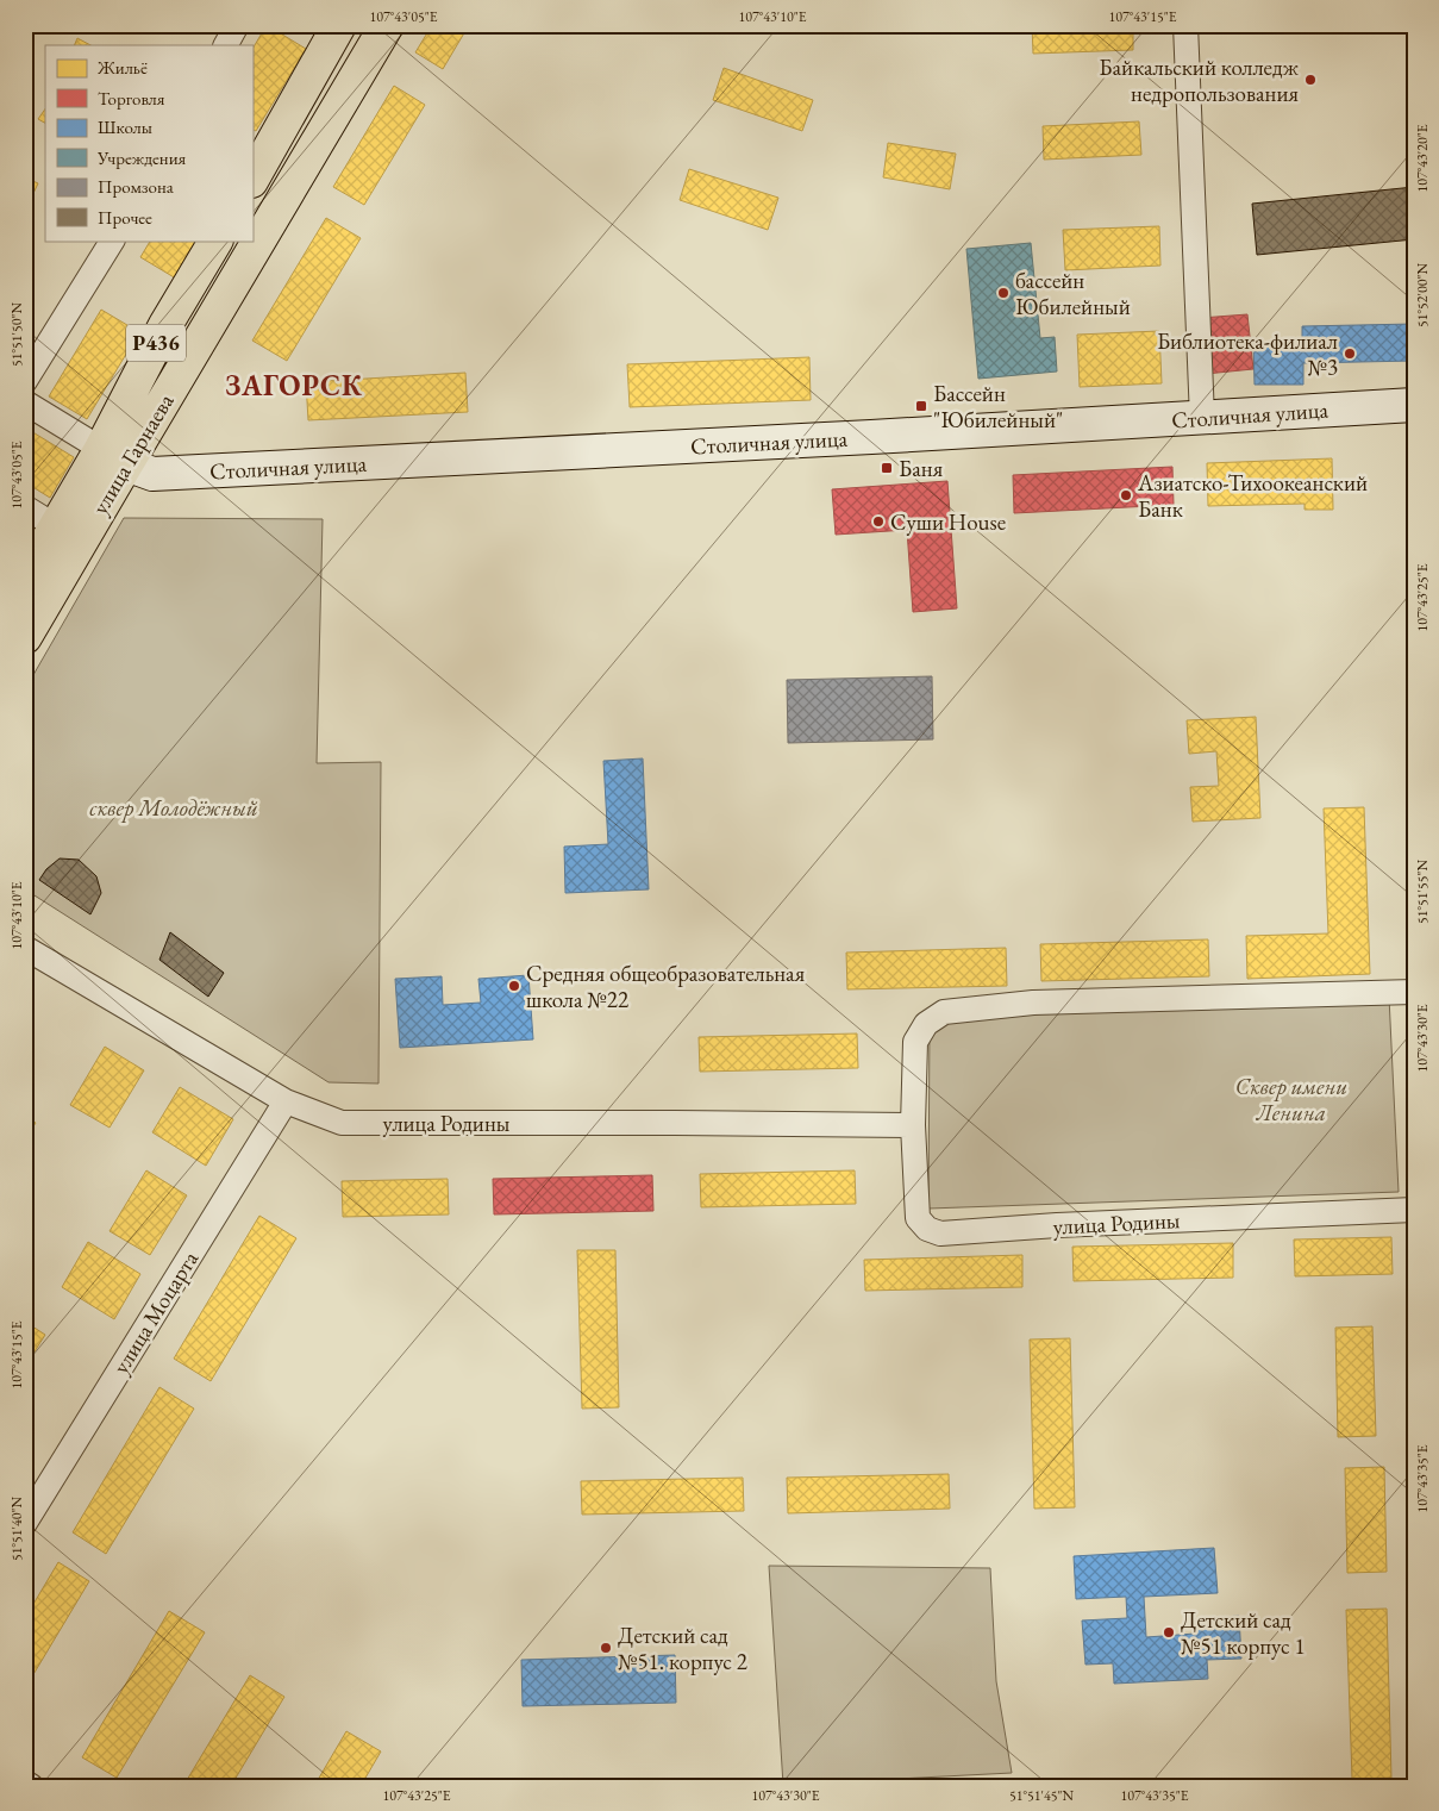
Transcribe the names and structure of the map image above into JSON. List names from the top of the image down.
{
  "streets": {
    "main road": ["P436", "улица Гарнаева"],
    "street": ["Столичная улица", "улица Родины", "улица Моцарта"]
  },
  "crossings": [
    ["Столичная улица", "улица Гарнаева"],
    ["улица Родины", "улица Моцарта"]
  ],
  "districts": ["ЗАГОРСК"],
  "parks": ["сквер Молодёжный", "Сквер имени Ленина"],
  "places": {
    "other": [
      "Байкальский колледж недропользования",
      "бассейн Юбилейный",
      "Библиотека-филиал №3",
      "Азиатско-Тихоокеанский Банк",
      "Суши House",
      "Средняя общеобразовательная школа №22",
      "Детский сад №51 корпус 1",
      "Детский сад №51. корпус 2"
    ],
    "transit": ["Бассейн \"Юбилейный\"", "Баня"]
  },
  "legend": [
    "Жильё",
    "Торговля",
    "Школы",
    "Учреждения",
    "Промзона",
    "Прочее"
  ],
  "coordinates": [
    "107°43'05\"E",
    "107°43'10\"E",
    "107°43'15\"E",
    "107°43'20\"E",
    "51°52'00\"N",
    "51°51'50\"N",
    "107°43'25\"E",
    "51°51'55\"N",
    "107°43'30\"E",
    "107°43'35\"E",
    "51°51'40\"N",
    "51°51'45\"N"
  ]
}
